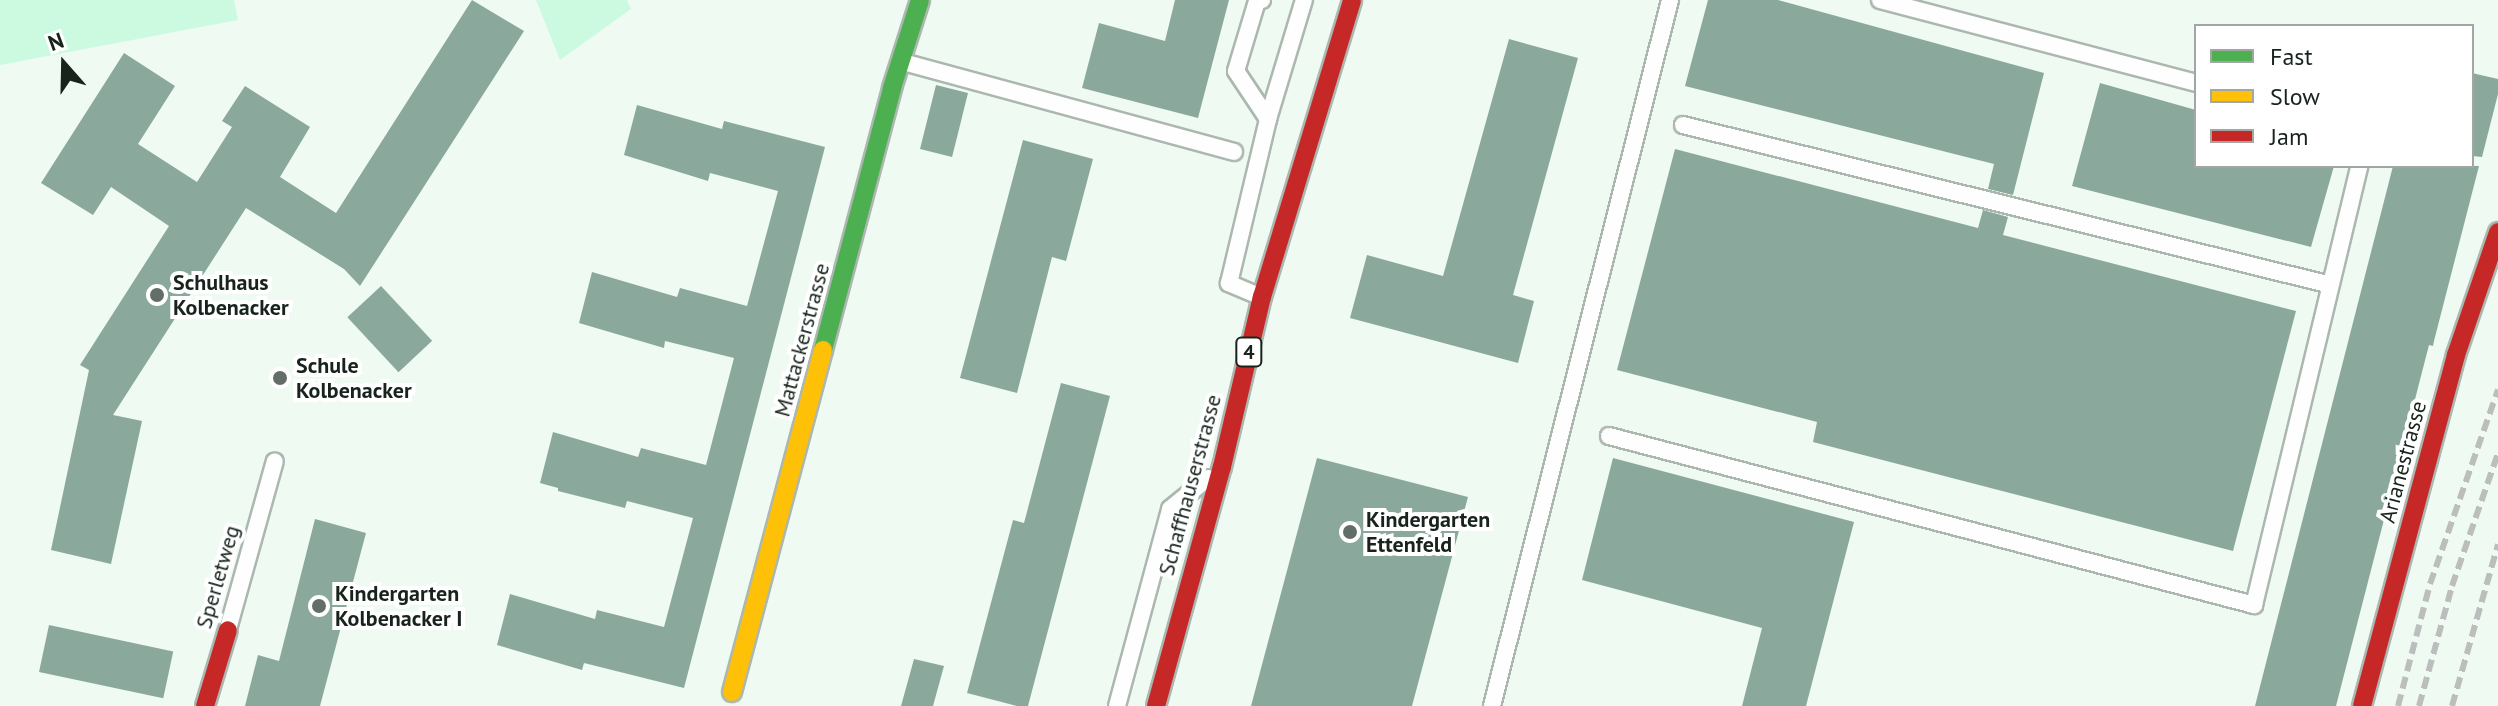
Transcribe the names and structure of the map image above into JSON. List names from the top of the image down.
{
  "streets": {
    "street": [
      "Mattackerstrasse",
      "4",
      "Arianestrasse",
      "Schaffhauserstrasse",
      "Sperletweg"
    ]
  },
  "places": [
    "Schulhaus Kolbenacker",
    "Schule Kolbenacker",
    "Kindergarten Ettenfeld",
    "Kindergarten Kolbenacker I"
  ],
  "legend": ["Fast", "Slow", "Jam"],
  "north": "top"
}
